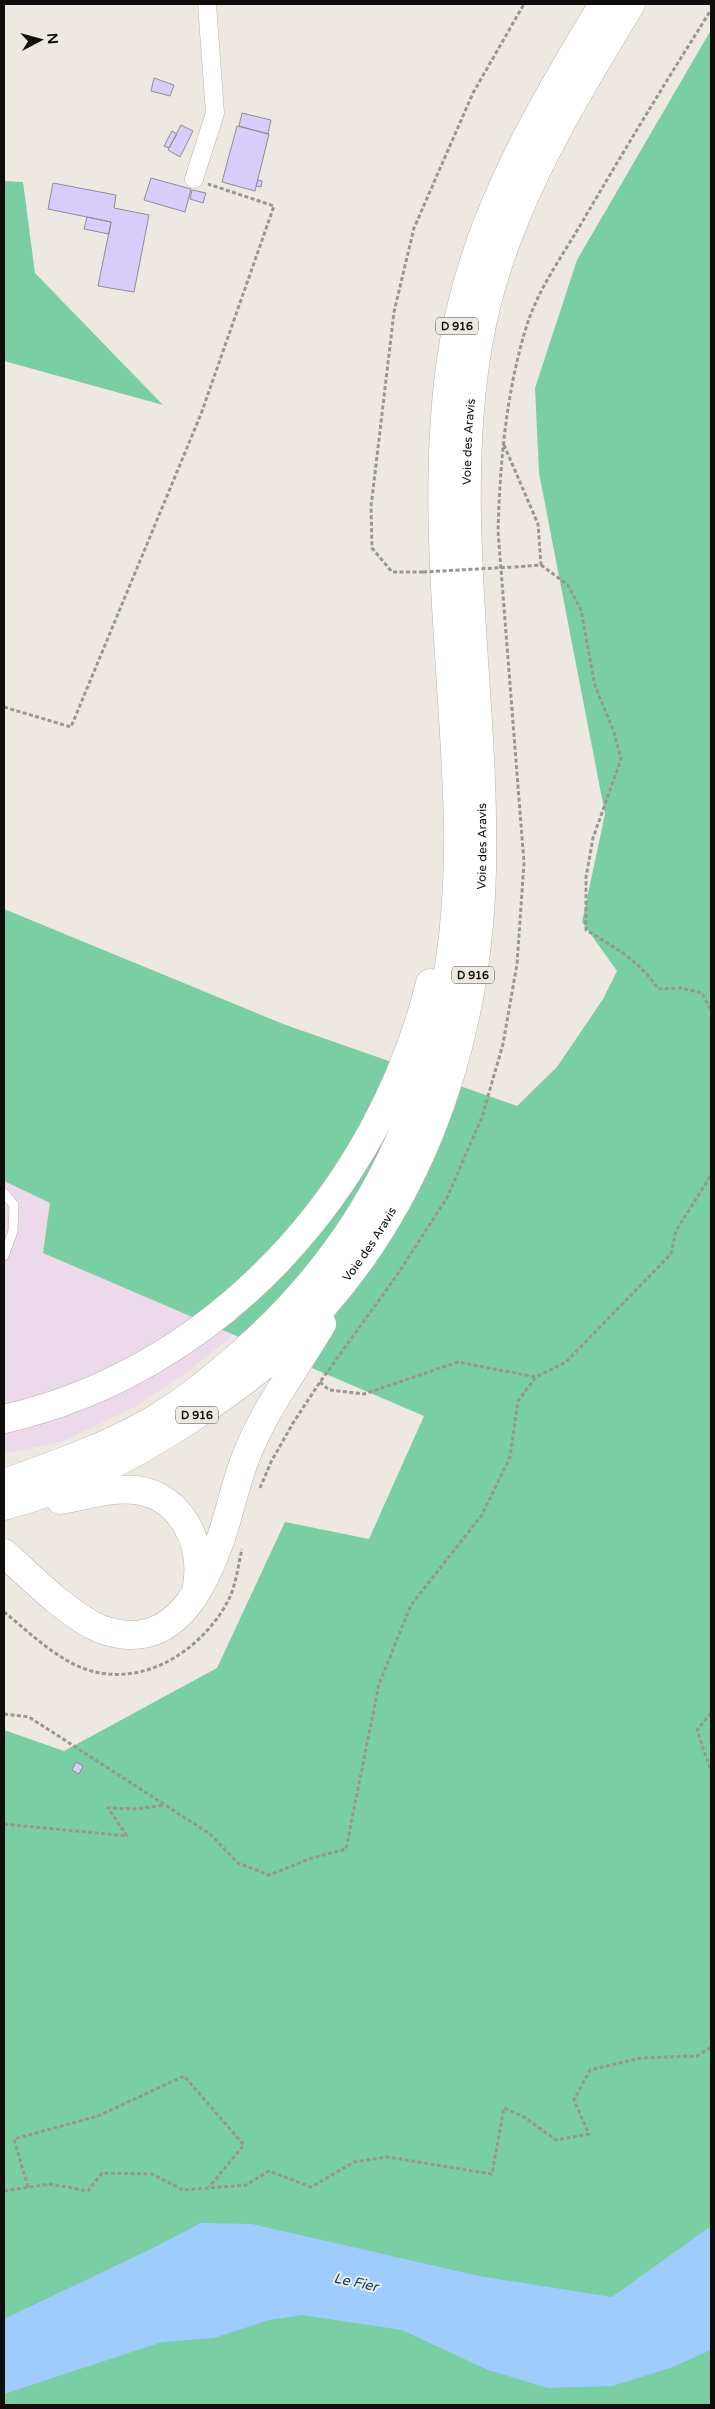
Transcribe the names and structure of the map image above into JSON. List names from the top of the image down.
{
  "streets": {
    "highway": ["D 916", "Voie des Aravis"]
  },
  "water": ["Le Fier"],
  "north": "right"
}
